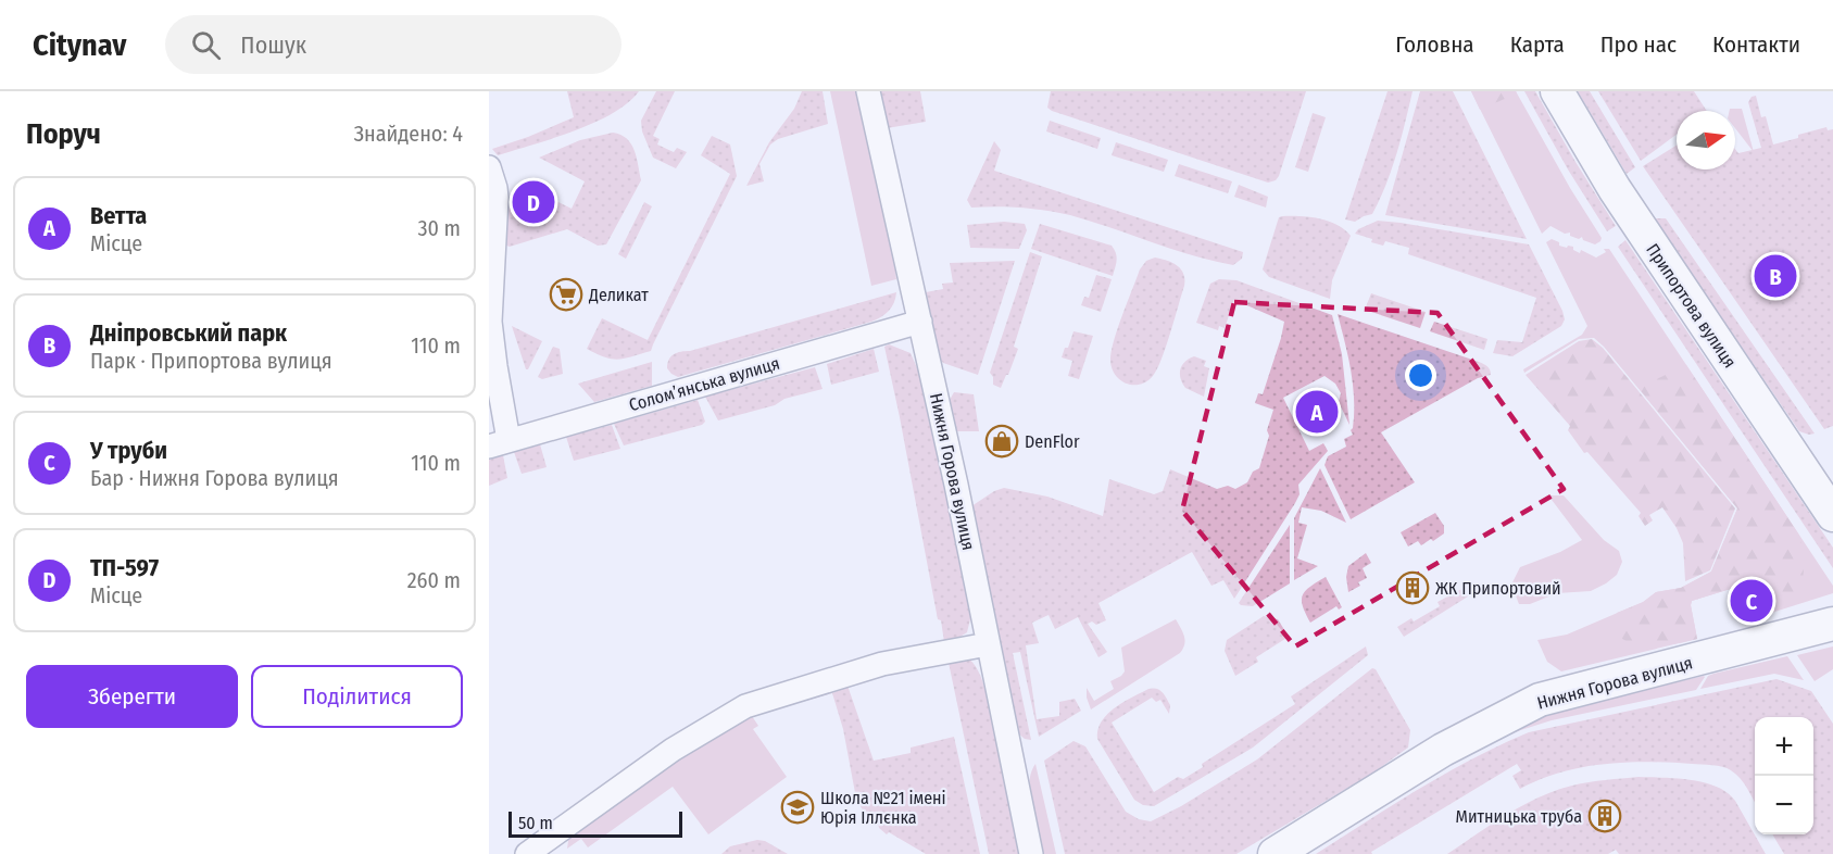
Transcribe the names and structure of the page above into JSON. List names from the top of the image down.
{
  "streets": {
    "street": ["Припортова вулиця", "Соломʼянська вулиця", "Нижня Горова вулиця"]
  },
  "crossings": [
    ["Соломʼянська вулиця", "Нижня Горова вулиця"]
  ],
  "places": {
    "supermarket": ["Деликат"],
    "shop": ["DenFlor"],
    "building": ["ЖК Припортовий", "Митницька труба"],
    "school or university": ["Школа №21 імені Юрія Іллєнка"]
  },
  "scale_bar": "50 m",
  "north": "right",
  "page": {
    "header": "Citynav",
    "search": "Пошук",
    "nav": [
      "Головна",
      "Карта",
      "Про нас",
      "Контакти"
    ],
    "heading": ["Поруч", "Знайдено: 4"],
    "list": [
      {
        "mark": "A",
        "name": "Ветта",
        "note": "Місце",
        "value": "30 m"
      },
      {
        "mark": "B",
        "name": "Дніпровський парк",
        "note": "Парк · Припортова вулиця",
        "value": "110 m"
      },
      {
        "mark": "C",
        "name": "У труби",
        "note": "Бар · Нижня Горова вулиця",
        "value": "110 m"
      },
      {
        "mark": "D",
        "name": "ТП-597",
        "note": "Місце",
        "value": "260 m"
      }
    ],
    "pins": [
      "D",
      "B",
      "A",
      "C"
    ],
    "buttons": ["Зберегти", "Поділитися"],
    "map_buttons": ["+", "−"],
    "scale": "50 m"
  }
}
